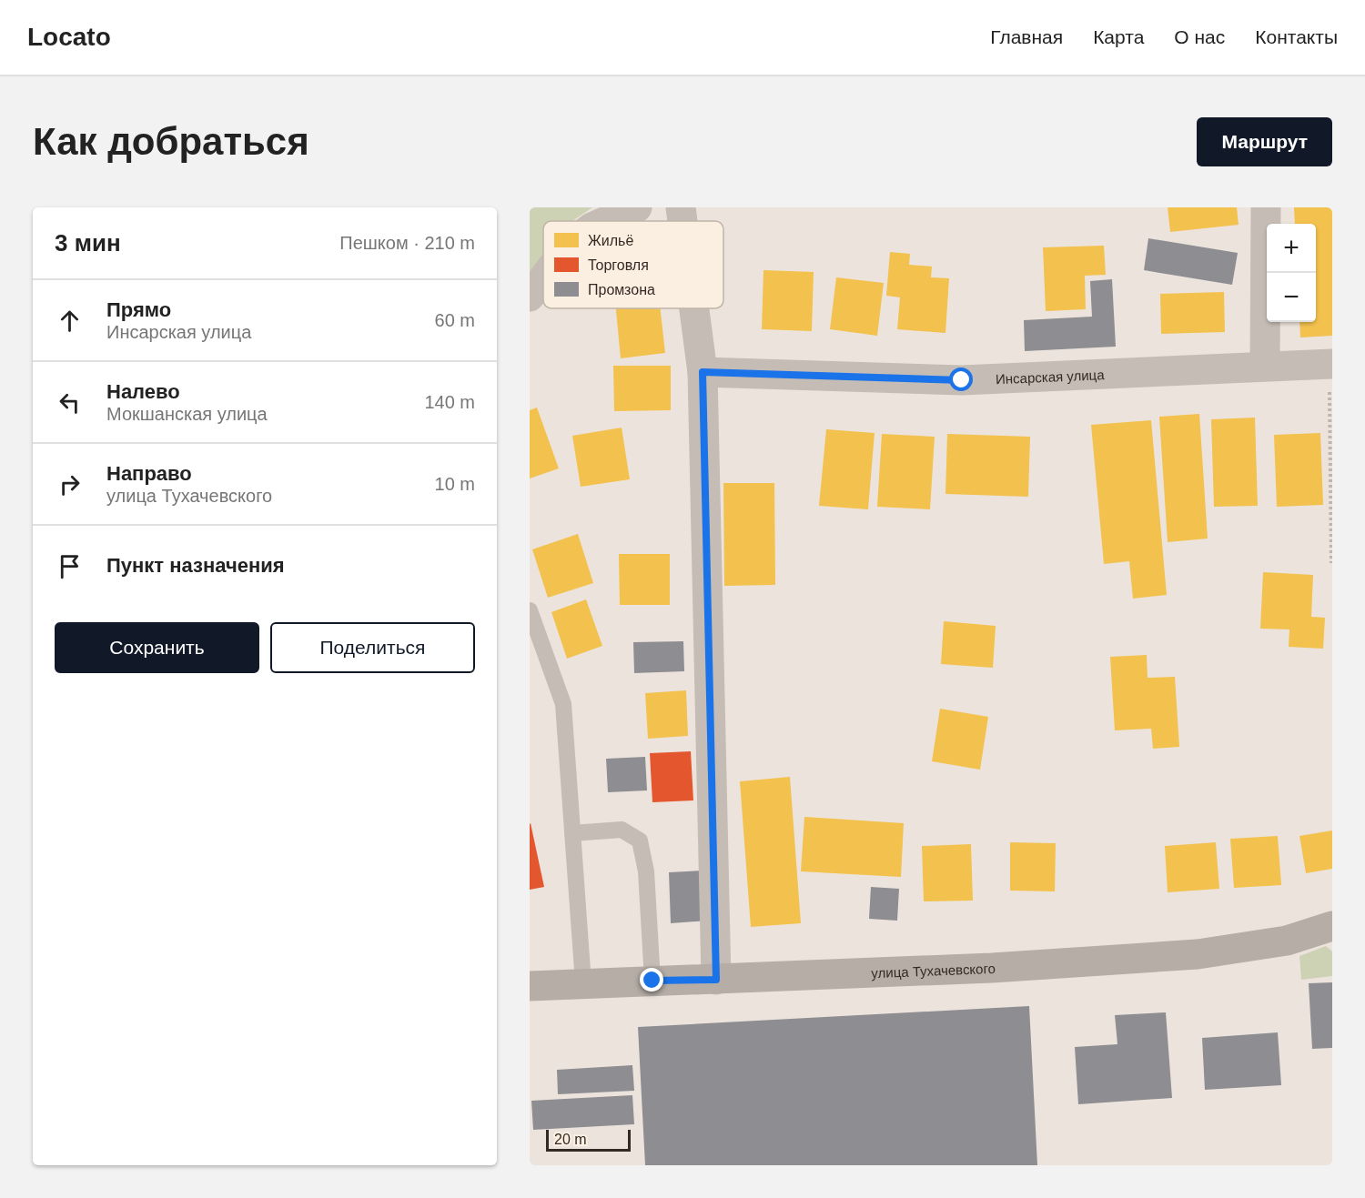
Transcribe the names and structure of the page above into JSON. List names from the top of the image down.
{
  "streets": {
    "main road": ["улица Тухачевского"],
    "street": ["Инсарская улица"]
  },
  "legend": ["Жильё", "Торговля", "Промзона"],
  "scale_bar": "20 m",
  "page": {
    "header": "Locato",
    "nav": [
      "Главная",
      "Карта",
      "О нас",
      "Контакты"
    ],
    "buttons": [
      "Маршрут",
      ["Сохранить", "Поделиться"]
    ],
    "title": "Как добраться",
    "heading": ["3 мин", "Пешком · 210 m"],
    "map_buttons": ["+", "−"],
    "list": [
      ["Прямо", "Инсарская улица", "60 m"],
      ["Налево", "Мокшанская улица", "140 m"],
      ["Направо", "улица Тухачевского", "10 m"],
      "Пункт назначения"
    ],
    "scale": "20 m"
  }
}
